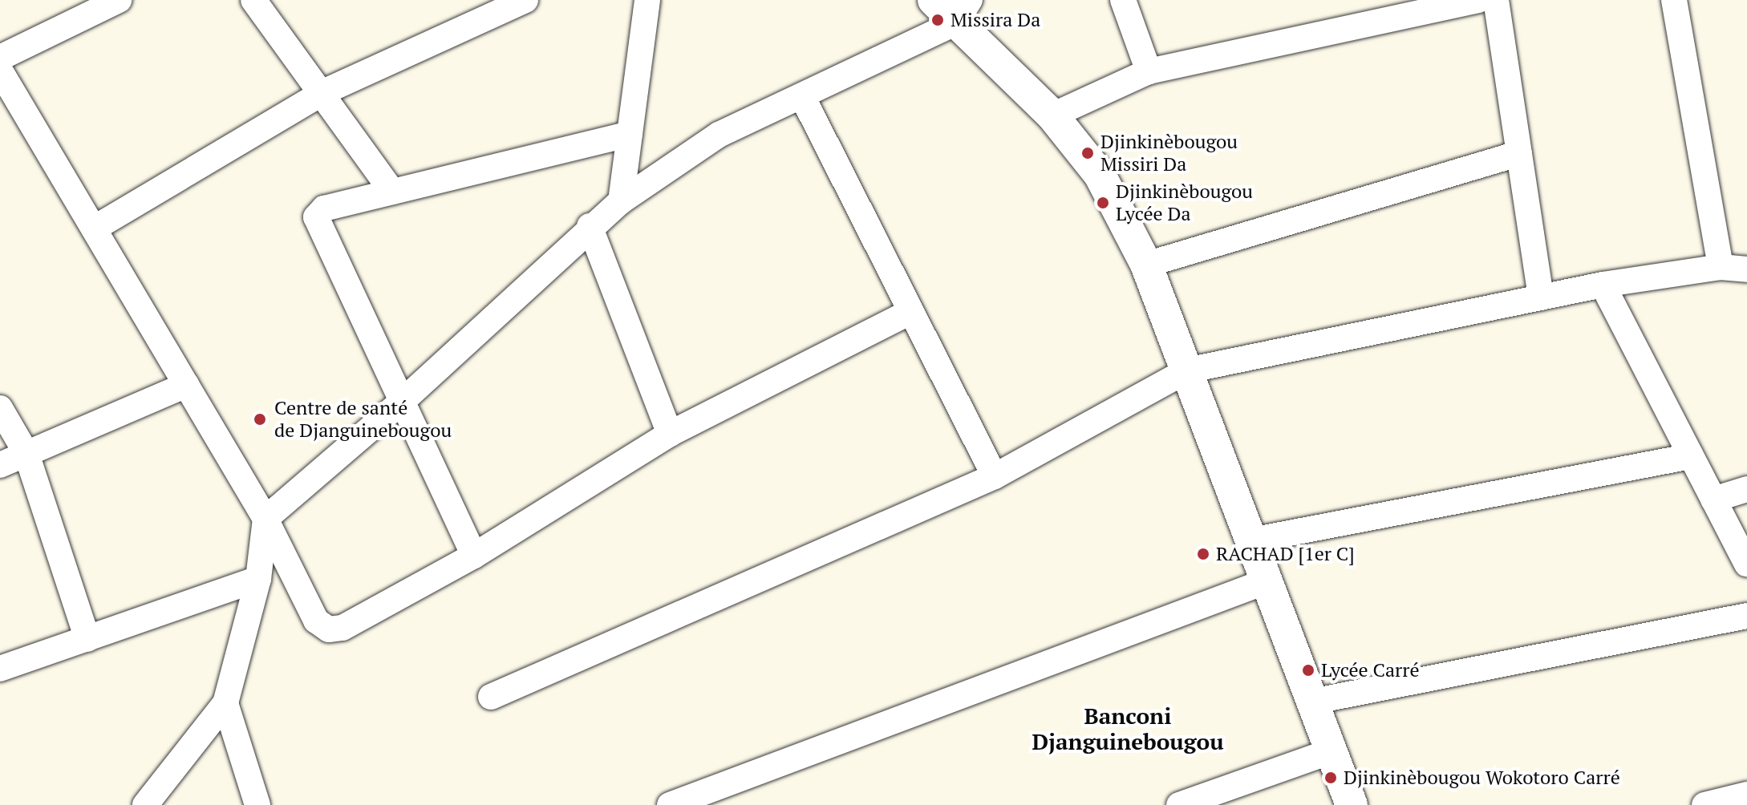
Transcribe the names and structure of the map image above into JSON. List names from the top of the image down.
{
  "districts": ["Banconi Djanguinebougou"],
  "places": [
    "Missira Da",
    "Djinkinèbougou Missiri Da",
    "Djinkinèbougou Lycée Da",
    "Centre de santé de Djanguinebougou",
    "RACHAD [1er C]",
    "Lycée Carré",
    "Djinkinèbougou Wokotoro Carré"
  ]
}
